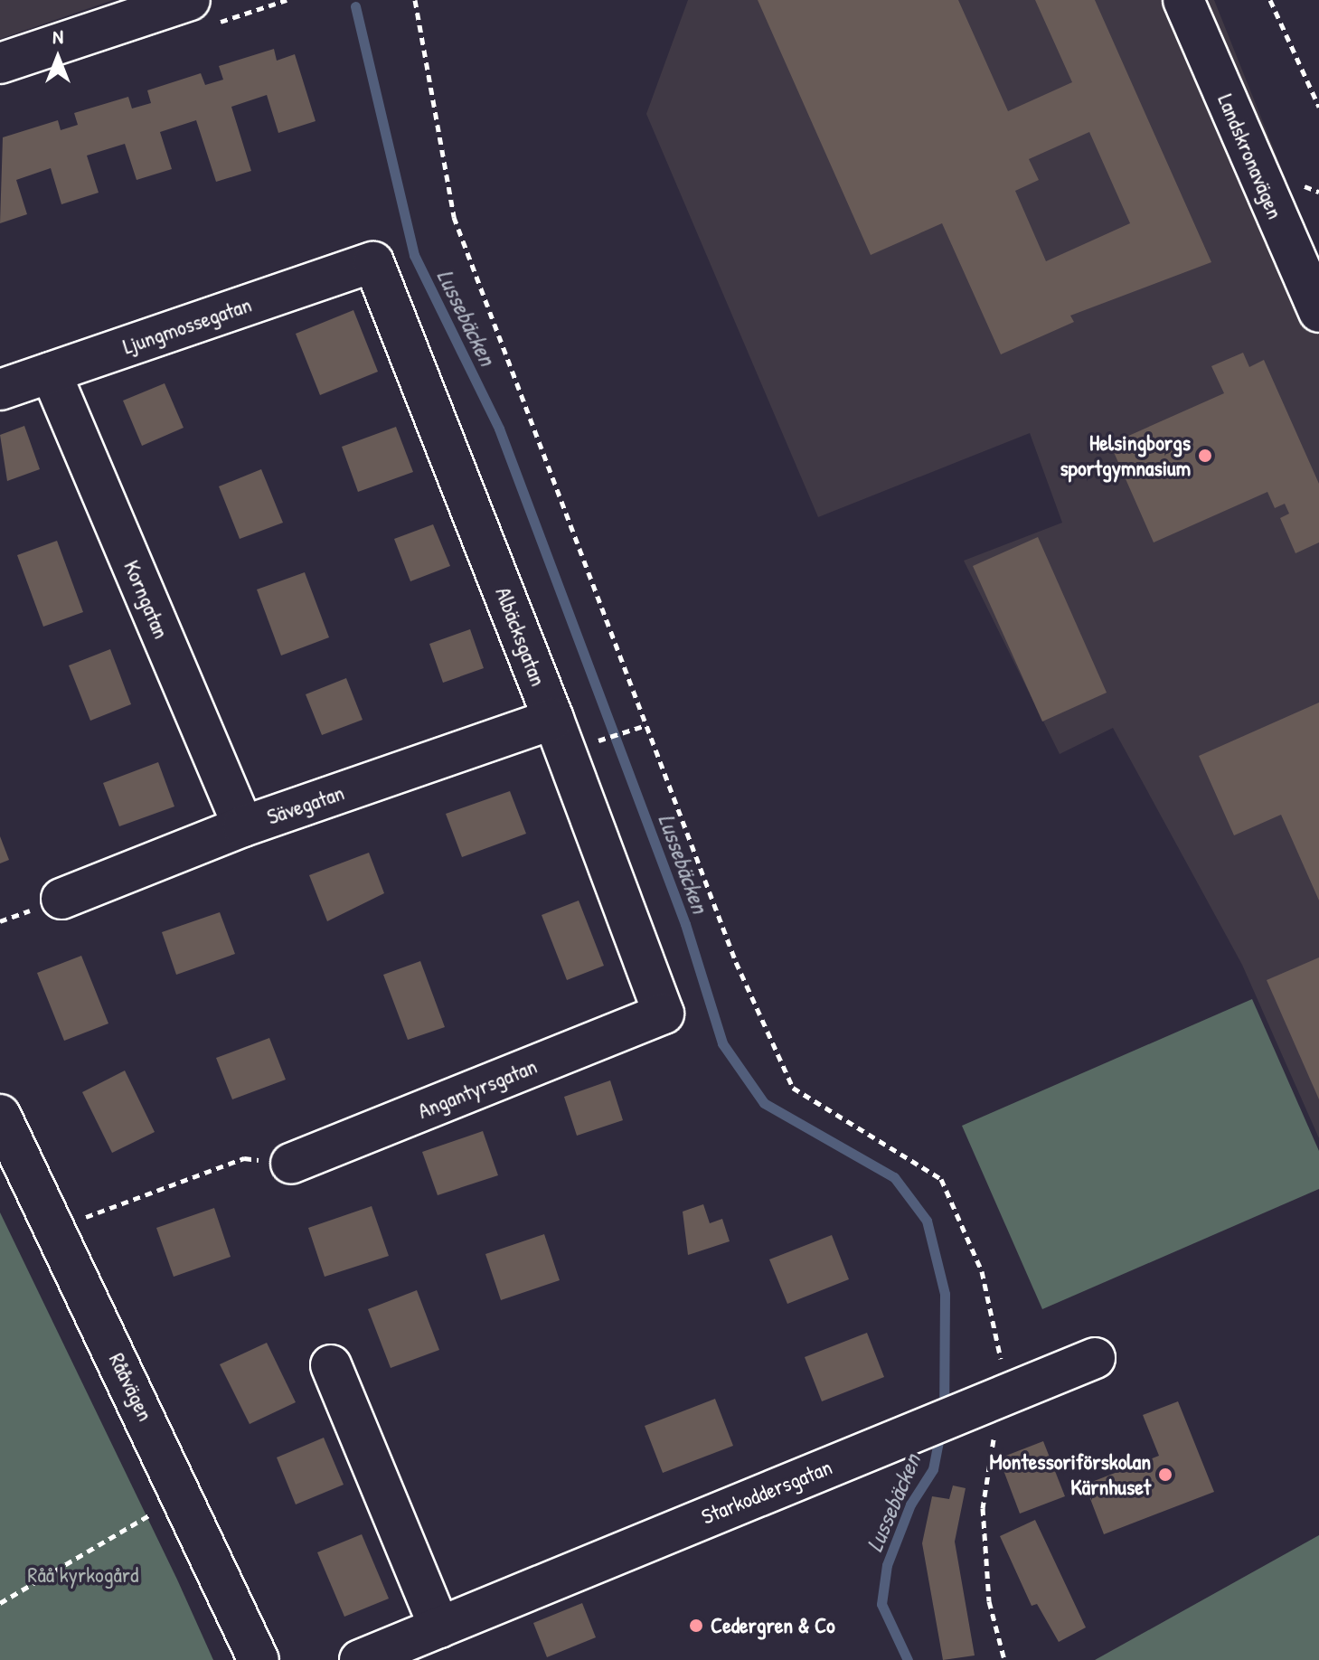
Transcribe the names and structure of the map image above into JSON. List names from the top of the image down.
{
  "streets": {
    "street": [
      "Landskronavägen",
      "Ljungmossegatan",
      "Korngatan",
      "Albäcksgatan",
      "Sävegatan",
      "Angantyrsgatan",
      "Rååvägen",
      "Starkoddersgatan"
    ]
  },
  "crossings": [
    ["Ljungmossegatan", "Korngatan"],
    ["Ljungmossegatan", "Albäcksgatan"],
    ["Korngatan", "Sävegatan"],
    ["Albäcksgatan", "Sävegatan"],
    ["Albäcksgatan", "Angantyrsgatan"]
  ],
  "water": ["Lussebäcken"],
  "parks": ["Råå kyrkogård"],
  "places": ["Helsingborgs sportgymnasium", "Montessoriförskolan Kärnhuset", "Cedergren & Co"],
  "north": "top"
}
